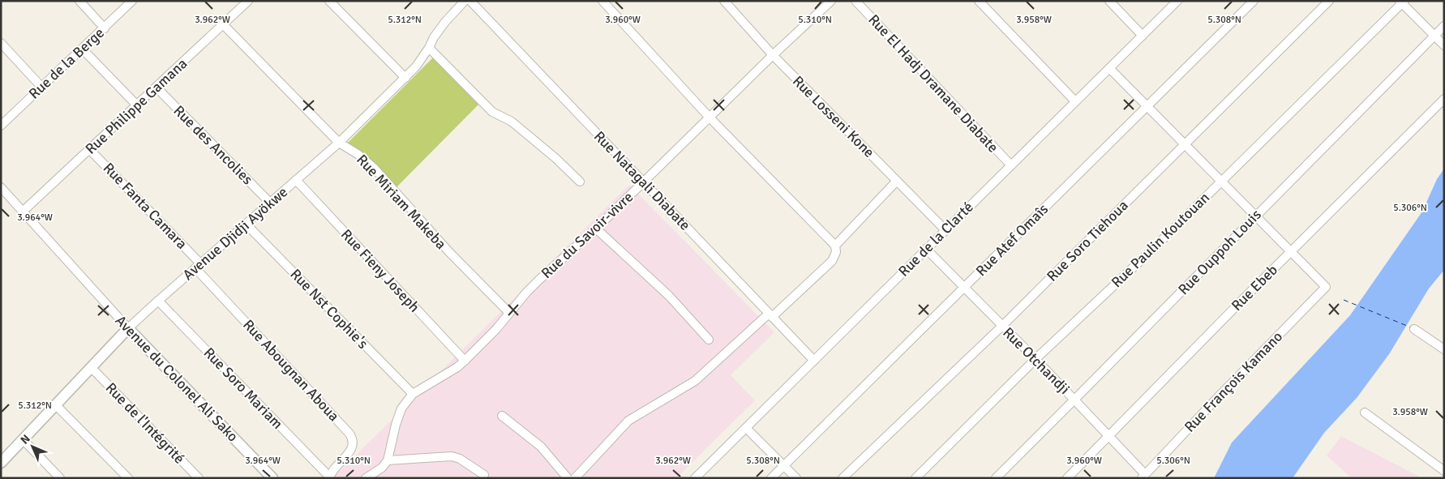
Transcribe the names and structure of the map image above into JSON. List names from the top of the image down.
{
  "streets": {
    "street": [
      "Rue de la Berge",
      "Rue El Hadj Dramane Diabate",
      "Rue Philippe Gamana",
      "Rue Losseni Kone",
      "Rue des Ancolies",
      "Rue Natagali Diabate",
      "Rue Miriam Makeba",
      "Rue Fanta Camara",
      "Avenue Djidji Ayökwe",
      "Rue du Savoir-vivre",
      "Rue de la Clarté",
      "Rue Atef Omaîs",
      "Rue Paulin Koutouan",
      "Rue Soro Tiehoua",
      "Rue Ouppoh Louis",
      "Rue Fieny Joseph",
      "Rue Ebeb",
      "Rue Nst Cophie's",
      "Rue Otchandji",
      "Rue Abougnan Aboua",
      "Avenue du Colonel Ali Sako",
      "Rue François Kamano",
      "Rue Soro Mariam",
      "Rue de l'Intégrité"
    ]
  },
  "crossings": [
    ["Rue El Hadj Dramane Diabate", "Rue de la Clarté"],
    ["Rue Philippe Gamana", "Rue des Ancolies"],
    ["Rue Philippe Gamana", "Rue Miriam Makeba"],
    ["Rue Philippe Gamana", "Rue Fanta Camara"],
    ["Rue Philippe Gamana", "Avenue du Colonel Ali Sako"],
    ["Rue Losseni Kone", "Rue du Savoir-vivre"],
    ["Rue Losseni Kone", "Rue de la Clarté"],
    ["Rue des Ancolies", "Avenue Djidji Ayökwe"],
    ["Rue Natagali Diabate", "Rue du Savoir-vivre"],
    ["Rue Natagali Diabate", "Rue de la Clarté"],
    ["Rue Miriam Makeba", "Avenue Djidji Ayökwe"],
    ["Rue Miriam Makeba", "Rue du Savoir-vivre"],
    ["Rue Fanta Camara", "Avenue Djidji Ayökwe"],
    ["Rue Fanta Camara", "Rue Abougnan Aboua"],
    ["Avenue Djidji Ayökwe", "Rue Fieny Joseph"],
    ["Avenue Djidji Ayökwe", "Rue Nst Cophie's"],
    ["Avenue Djidji Ayökwe", "Rue Abougnan Aboua"],
    ["Avenue Djidji Ayökwe", "Avenue du Colonel Ali Sako"],
    ["Avenue Djidji Ayökwe", "Rue Soro Mariam"],
    ["Avenue Djidji Ayökwe", "Rue de l'Intégrité"],
    ["Rue du Savoir-vivre", "Rue Fieny Joseph"],
    ["Rue du Savoir-vivre", "Rue Nst Cophie's"],
    ["Rue de la Clarté", "Rue Otchandji"],
    ["Rue Atef Omaîs", "Rue Otchandji"],
    ["Rue Paulin Koutouan", "Rue Otchandji"],
    ["Rue Soro Tiehoua", "Rue Otchandji"],
    ["Rue Ouppoh Louis", "Rue Otchandji"],
    ["Rue Ebeb", "Rue Otchandji"],
    ["Rue Ebeb", "Rue François Kamano"],
    ["Rue Otchandji", "Rue François Kamano"],
    ["Rue Abougnan Aboua", "Rue Soro Mariam"]
  ],
  "north": "top left",
  "coordinates": [
    "3.962°W",
    "5.312°N",
    "3.960°W",
    "5.310°N",
    "3.958°W",
    "5.308°N",
    "5.306°N",
    "3.964°W"
  ]
}
